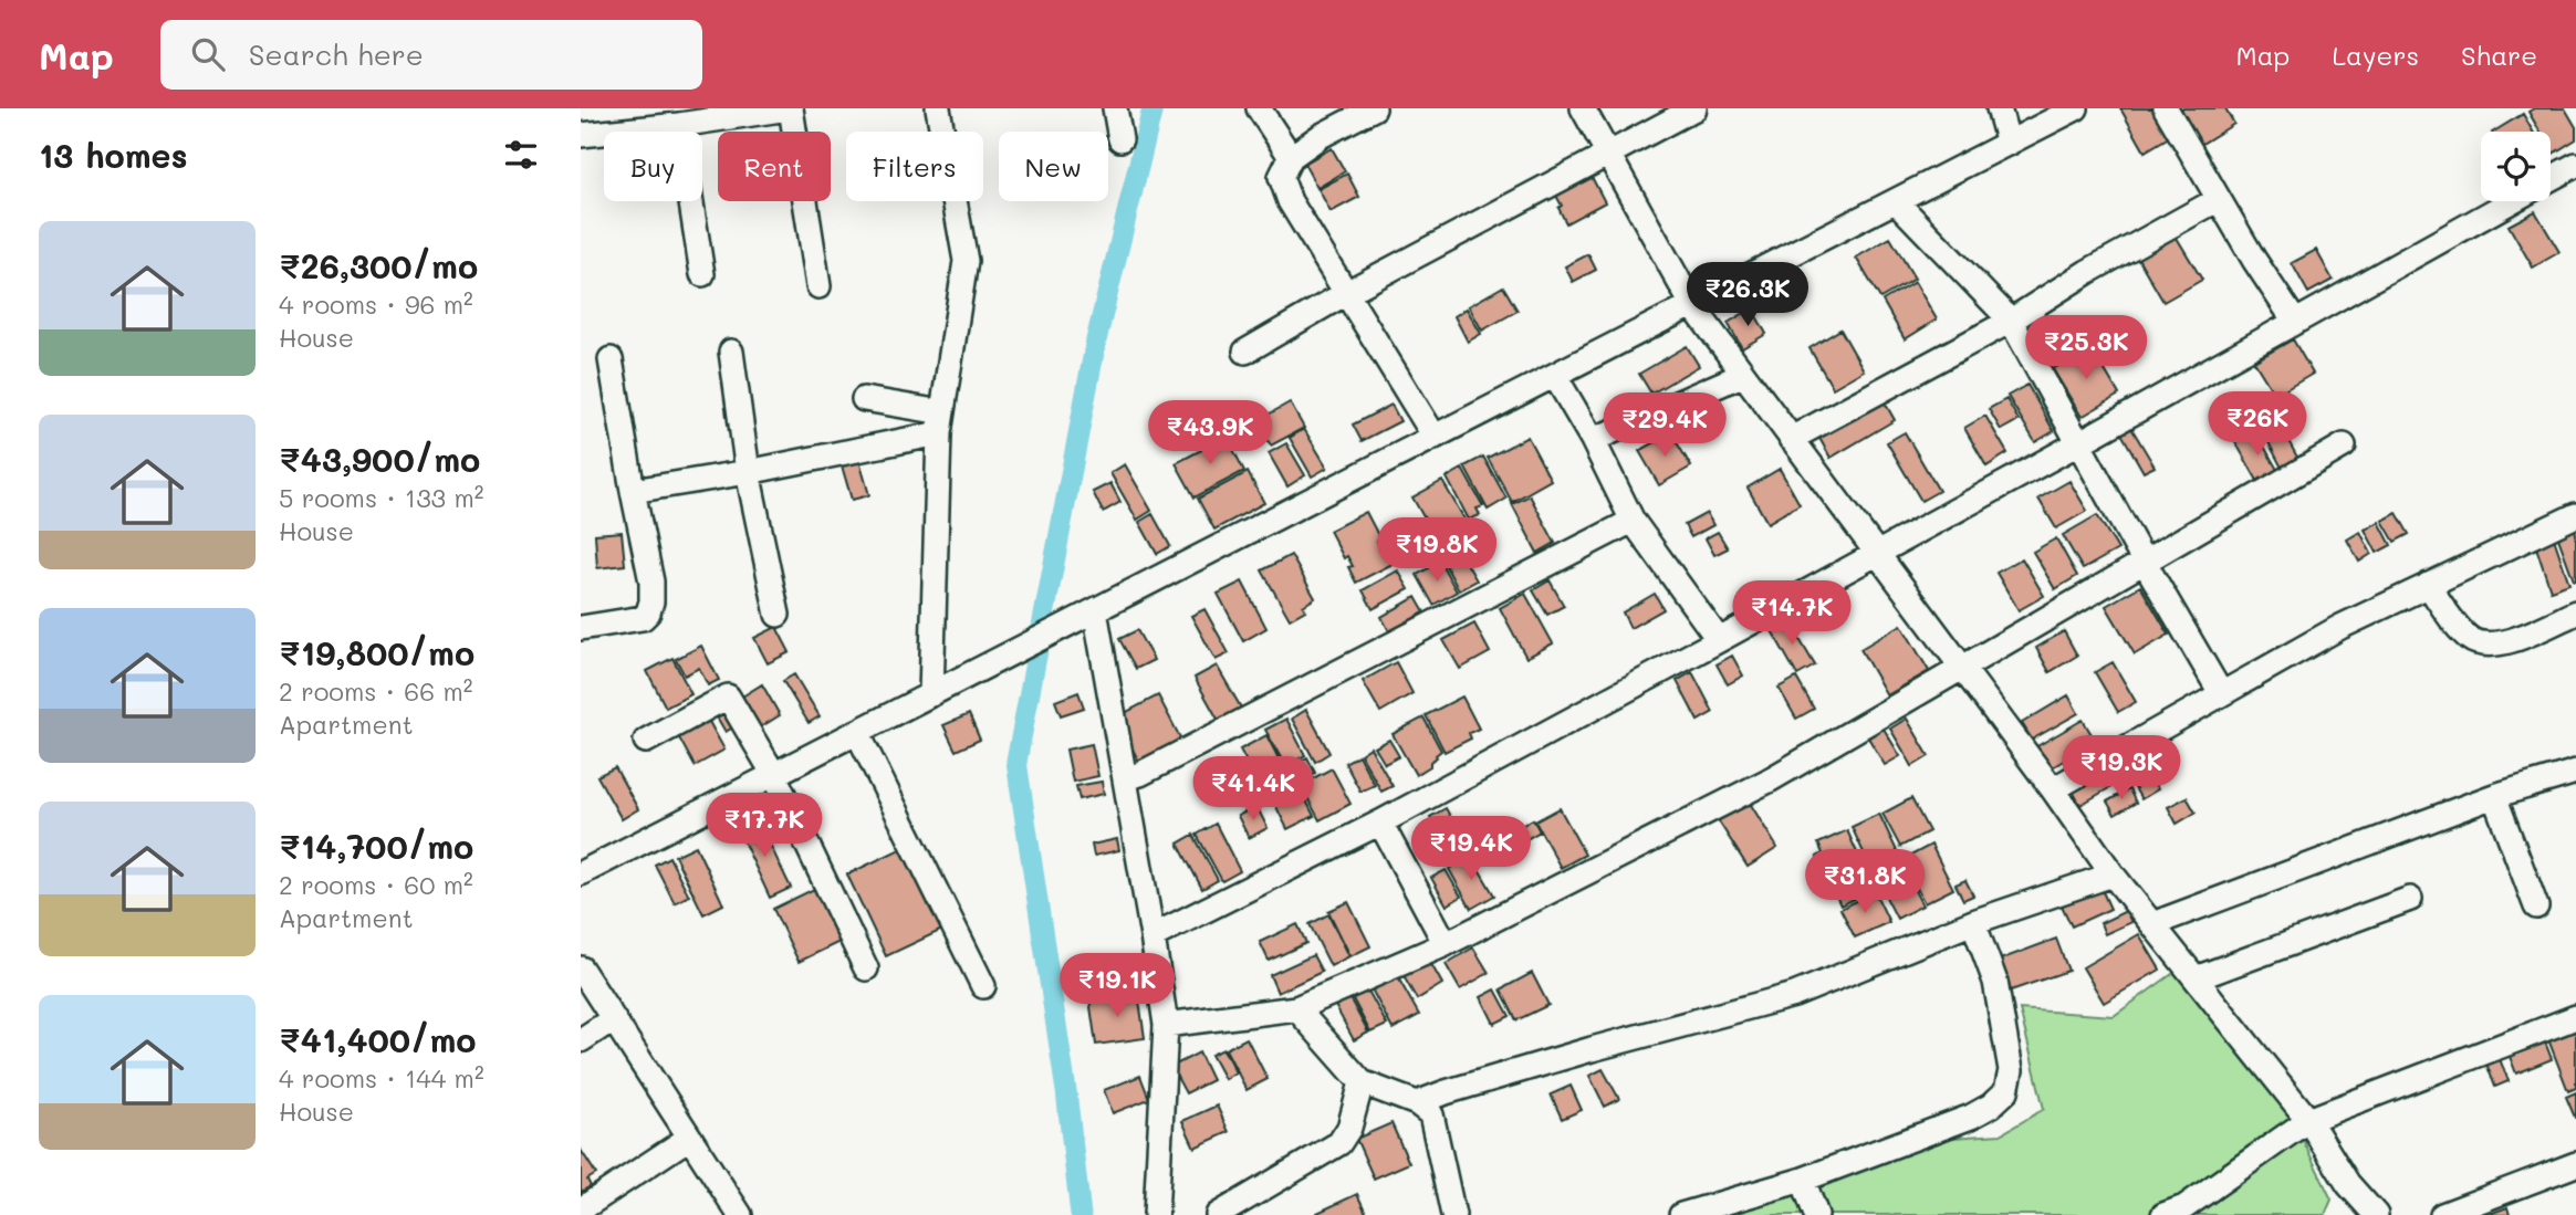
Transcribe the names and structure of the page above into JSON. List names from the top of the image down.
{
  "page": {
    "header": "Map",
    "search": "Search here",
    "nav": ["Map", "Layers", "Share"],
    "heading": "13 homes",
    "chip": [
      "Buy",
      "Rent",
      "Filters",
      "New"
    ],
    "list": [
      {
        "name": "₹26,300/mo",
        "note": "4 rooms · 96 m² · House"
      },
      {
        "name": "₹43,900/mo",
        "note": "5 rooms · 133 m² · House"
      },
      {
        "name": "₹19,800/mo",
        "note": "2 rooms · 66 m² · Apartment"
      },
      {
        "name": "₹14,700/mo",
        "note": "2 rooms · 60 m² · Apartment"
      },
      {
        "name": "₹41,400/mo",
        "note": "4 rooms · 144 m² · House"
      }
    ],
    "price": [
      "₹26.3K",
      "₹25.3K",
      "₹26K",
      "₹29.4K",
      "₹43.9K",
      "₹19.8K",
      "₹14.7K",
      "₹19.3K",
      "₹41.4K",
      "₹17.7K",
      "₹19.4K",
      "₹31.8K",
      "₹19.1K"
    ]
  }
}
